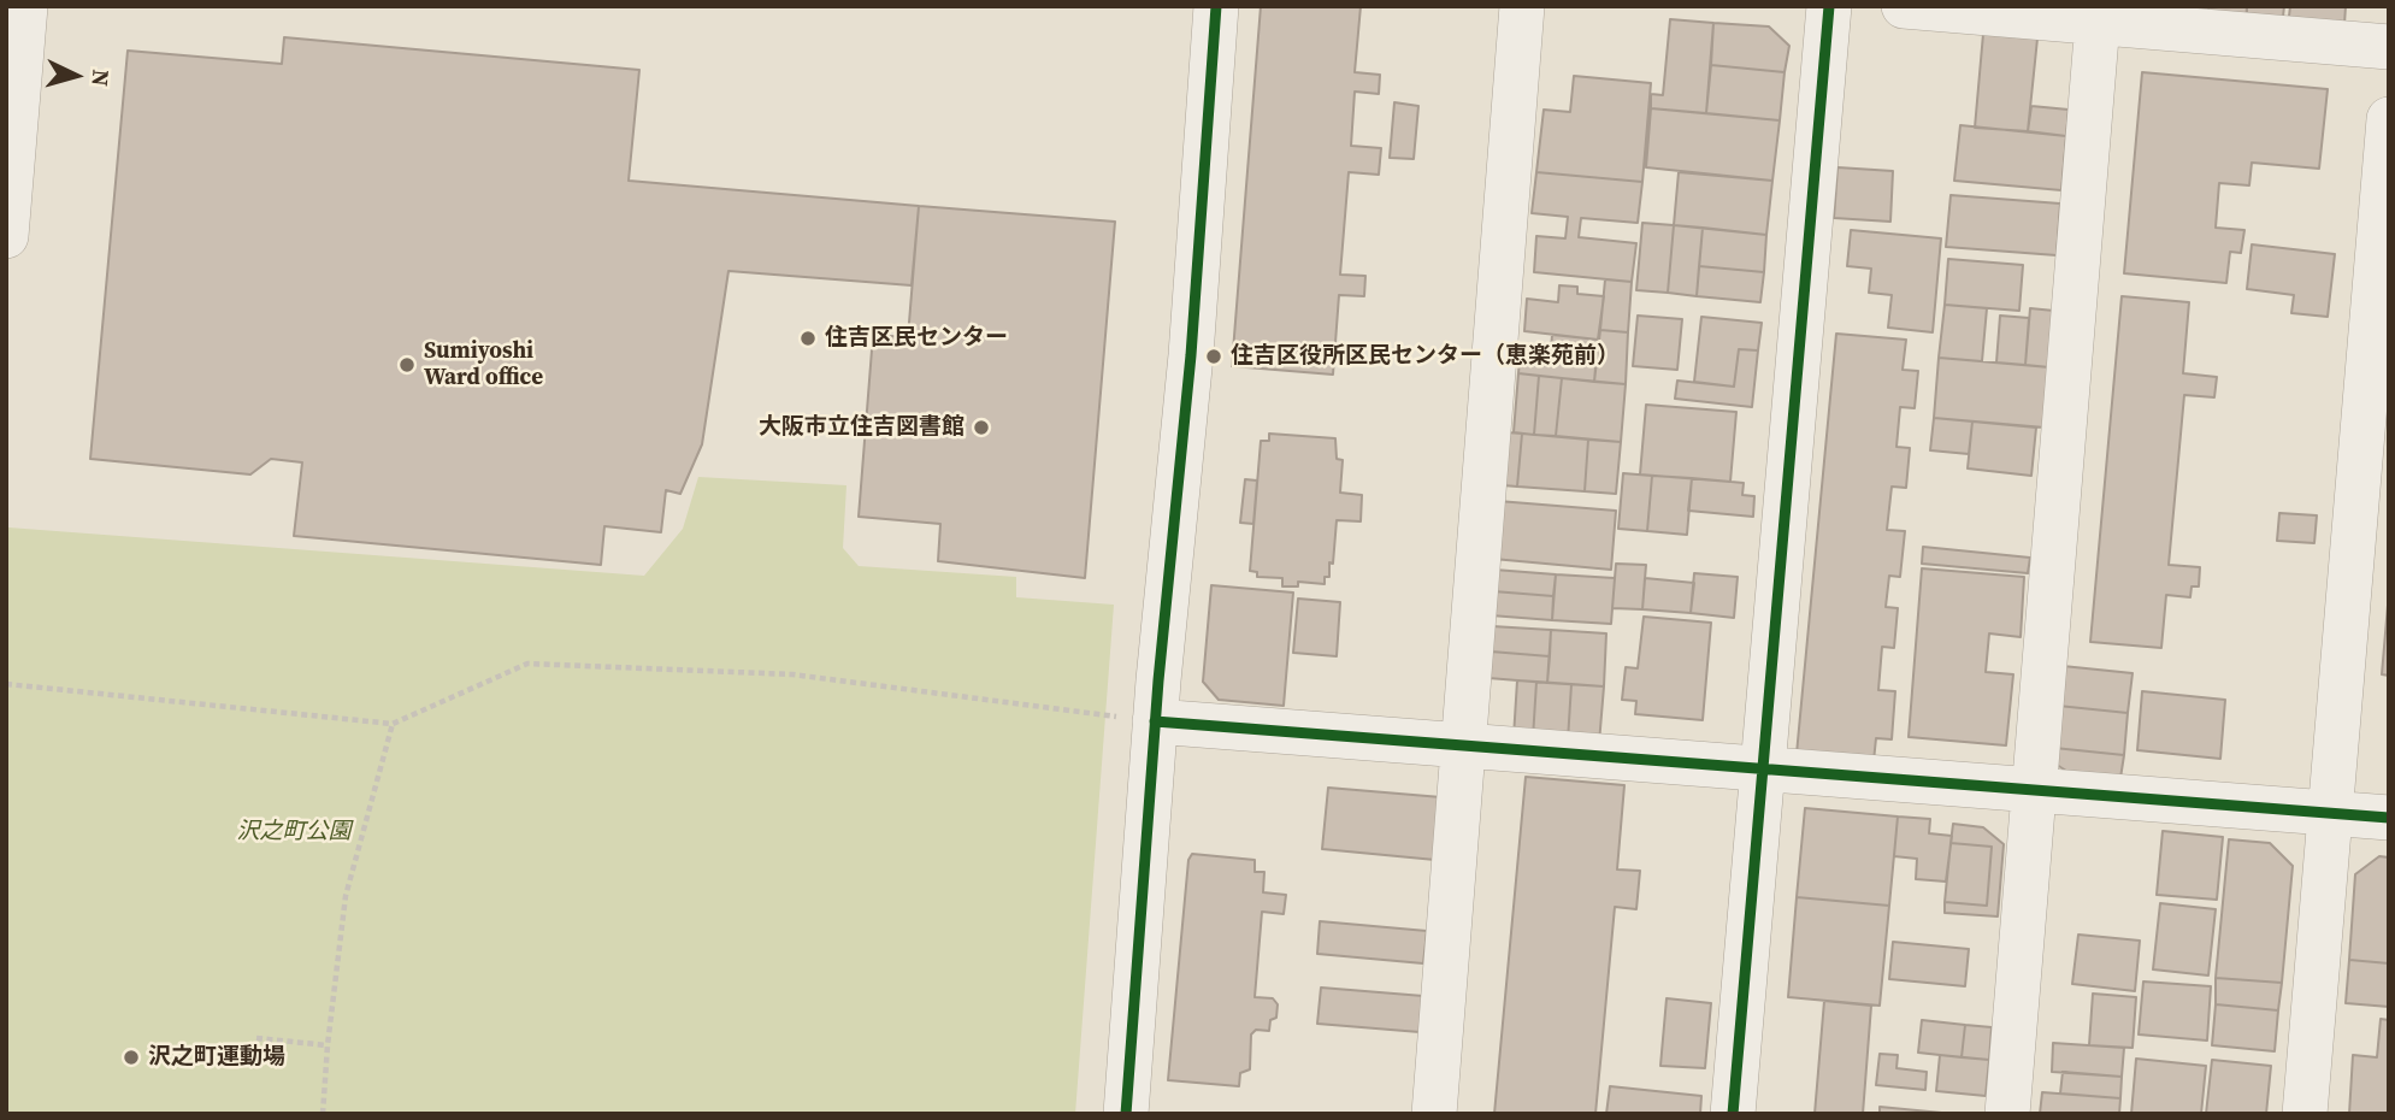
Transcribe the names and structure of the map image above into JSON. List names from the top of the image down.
{
  "parks": ["沢之町公園"],
  "places": [
    "住吉区民センター",
    "住吉区役所区民センター（恵楽苑前）",
    "Sumiyoshi Ward office",
    "大阪市立住吉図書館",
    "沢之町運動場"
  ],
  "north": "right"
}
